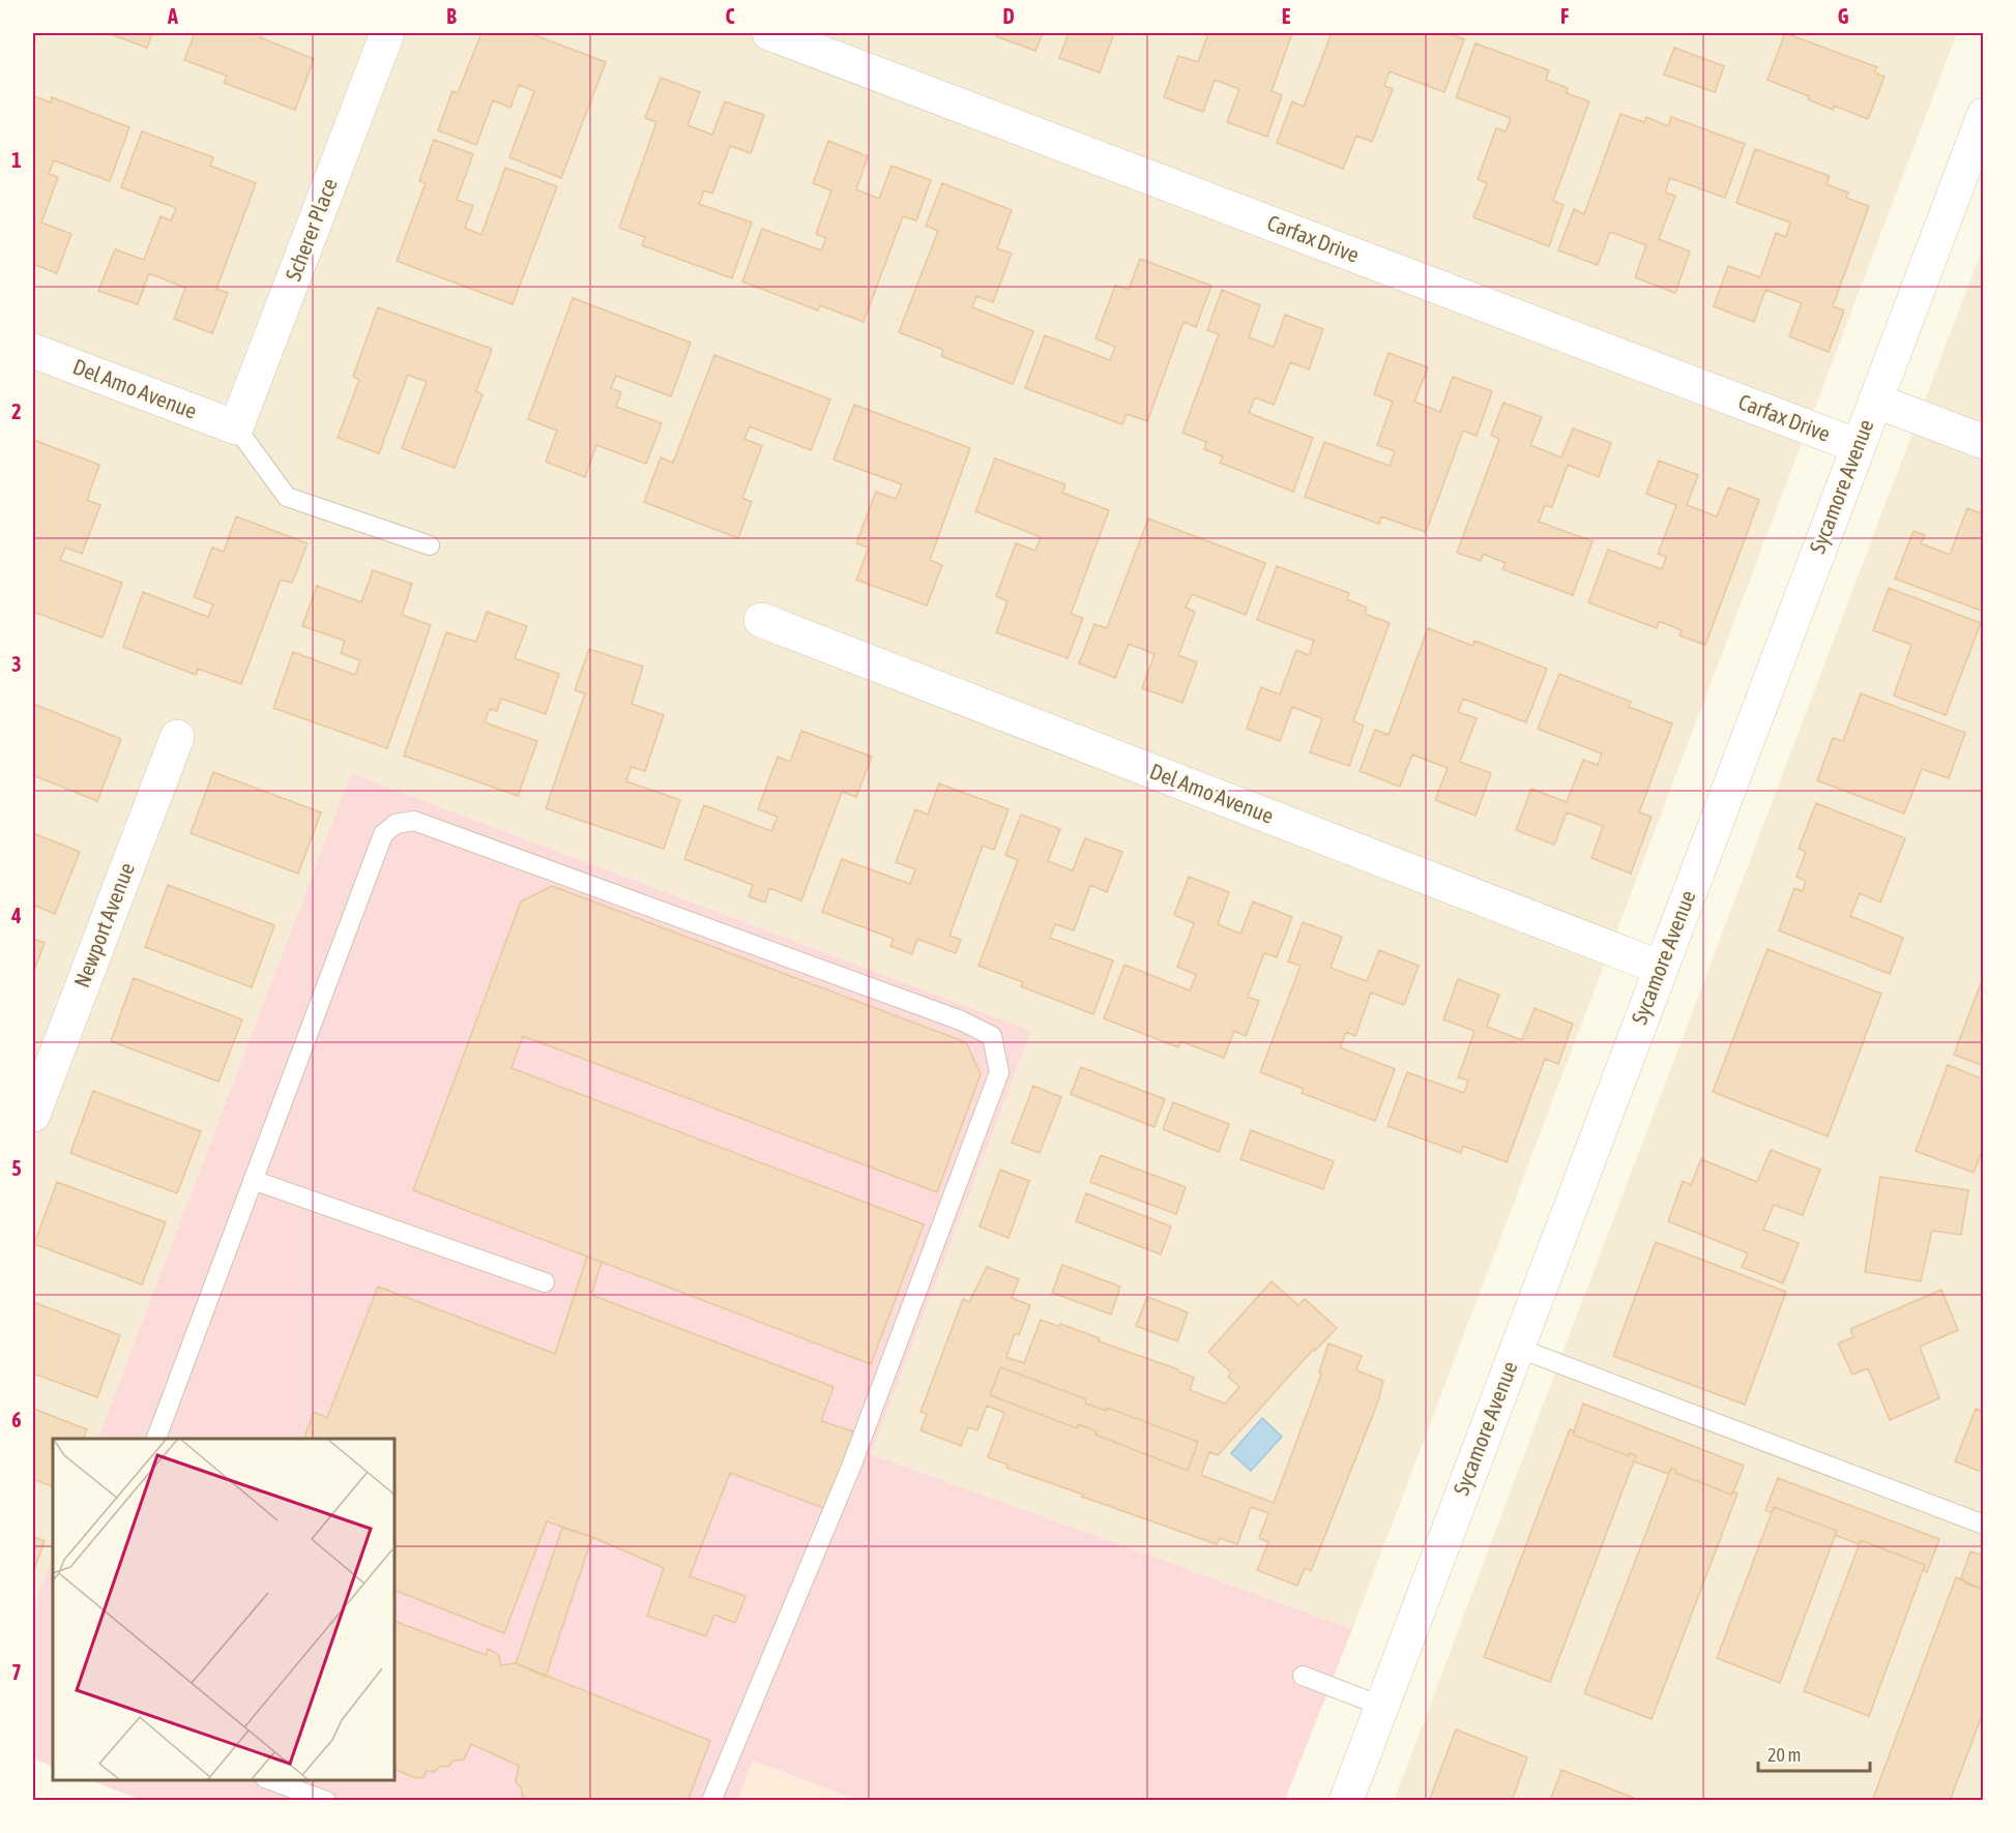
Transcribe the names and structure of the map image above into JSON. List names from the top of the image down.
{
  "streets": {
    "street": [
      "Scherer Place",
      "Carfax Drive",
      "Del Amo Avenue",
      "Sycamore Avenue",
      "Newport Avenue"
    ]
  },
  "crossings": [
    ["Scherer Place", "Del Amo Avenue"],
    ["Carfax Drive", "Sycamore Avenue"],
    ["Del Amo Avenue", "Sycamore Avenue"]
  ],
  "scale_bar": "20 m",
  "grid": {
    "columns": [
      "A",
      "B",
      "C",
      "D",
      "E",
      "F",
      "G"
    ],
    "rows": [
      "1",
      "2",
      "3",
      "4",
      "5",
      "6",
      "7"
    ]
  }
}
